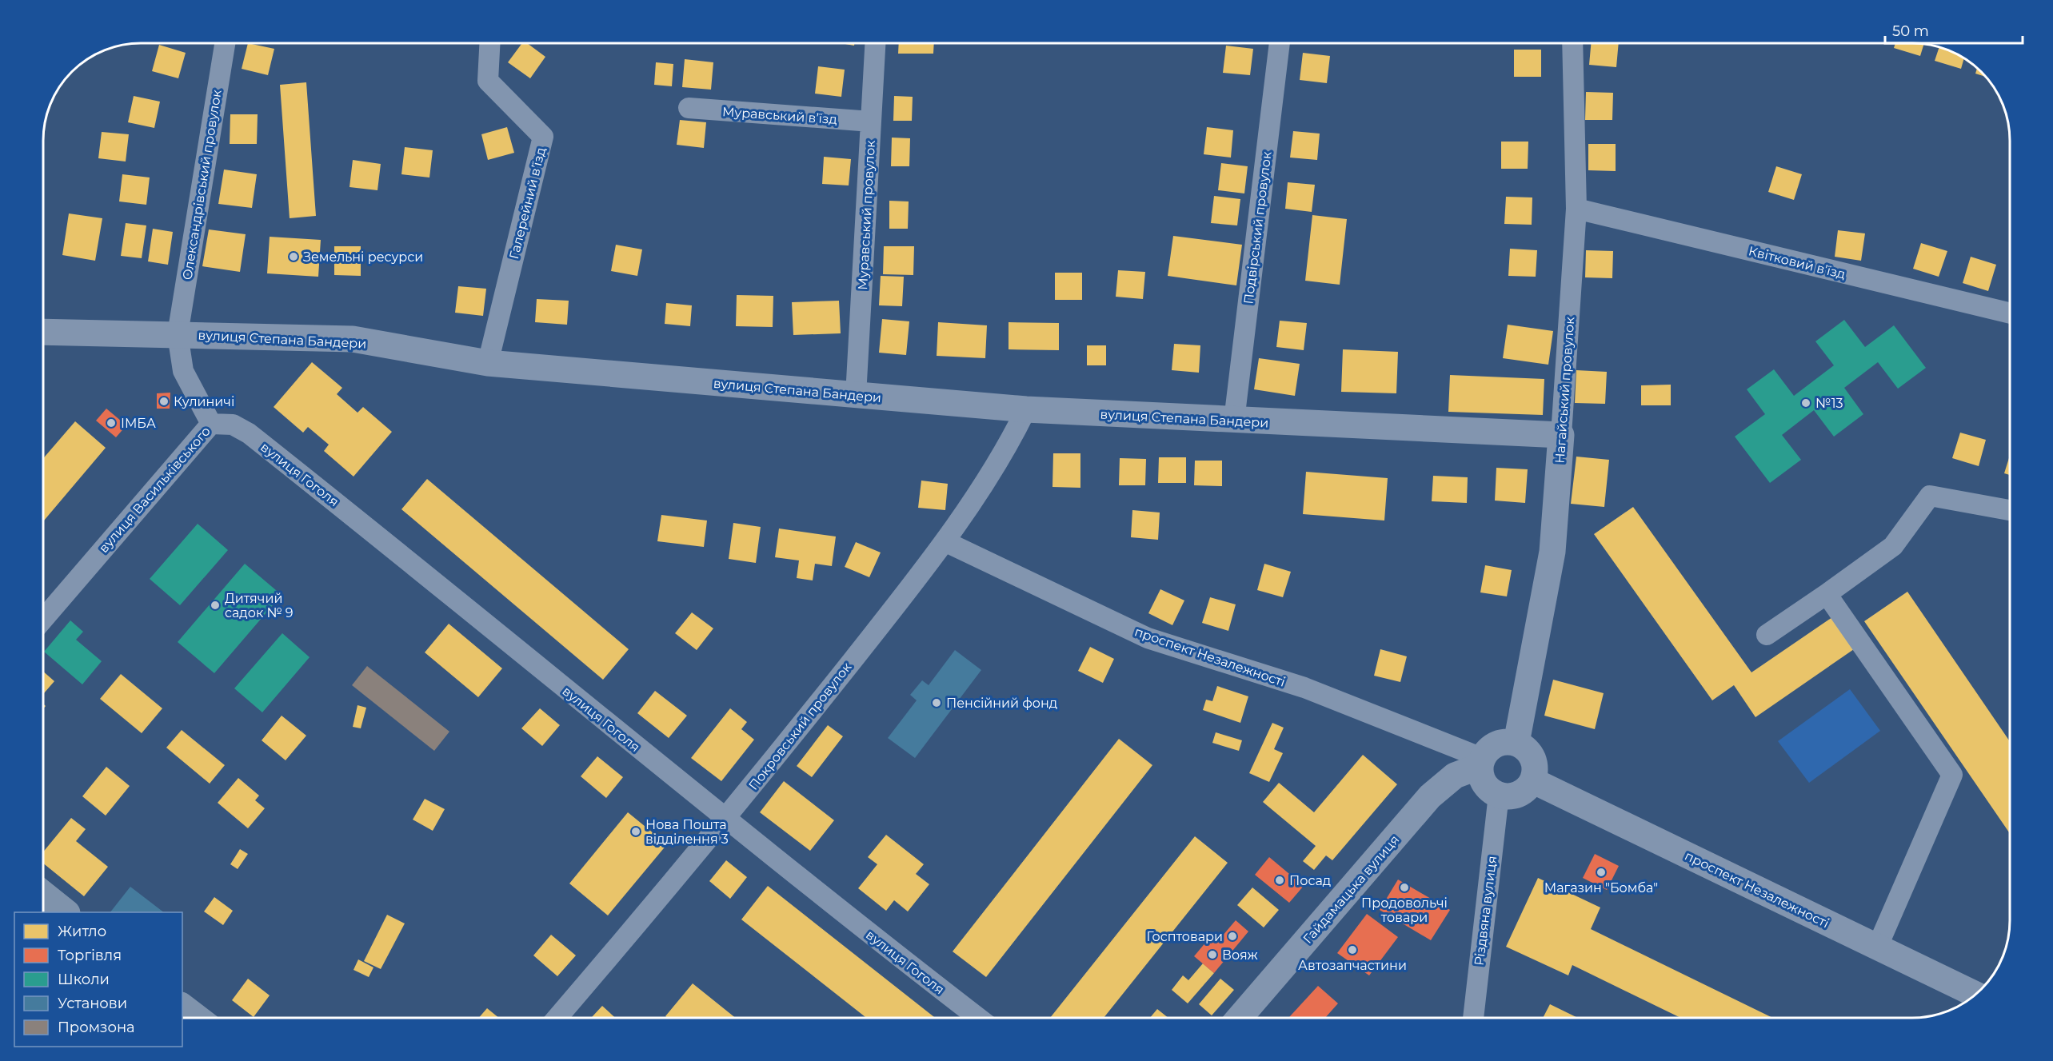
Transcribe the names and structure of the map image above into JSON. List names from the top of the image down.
{
  "streets": {
    "street": [
      "Муравський в’їзд",
      "Олександрівський провулок",
      "Галерейний в’їзд",
      "Муравський провулок",
      "Подвірський провулок",
      "Квітковий в’їзд",
      "вулиця Степана Бандери",
      "Нагайський провулок",
      "вулиця Гоголя",
      "вулиця Васильківського",
      "проспект Незалежності",
      "Покровський провулок",
      "Гайдамацька вулиця",
      "Різдвяна вулиця"
    ]
  },
  "crossings": [
    ["Муравський в’їзд", "Муравський провулок"],
    ["Олександрівський провулок", "вулиця Степана Бандери"],
    ["Олександрівський провулок", "вулиця Васильківського"],
    ["Галерейний в’їзд", "вулиця Степана Бандери"],
    ["Муравський провулок", "вулиця Степана Бандери"],
    ["Подвірський провулок", "вулиця Степана Бандери"],
    ["Квітковий в’їзд", "Нагайський провулок"],
    ["вулиця Степана Бандери", "Нагайський провулок"],
    ["вулиця Степана Бандери", "вулиця Васильківського"],
    ["вулиця Степана Бандери", "Покровський провулок"],
    ["Нагайський провулок", "проспект Незалежності"],
    ["Нагайський провулок", "Гайдамацька вулиця"],
    ["Нагайський провулок", "Різдвяна вулиця"],
    ["вулиця Гоголя", "вулиця Васильківського"],
    ["вулиця Гоголя", "Покровський провулок"],
    ["проспект Незалежності", "Покровський провулок"],
    ["проспект Незалежності", "Гайдамацька вулиця"],
    ["проспект Незалежності", "Різдвяна вулиця"],
    ["Гайдамацька вулиця", "Різдвяна вулиця"]
  ],
  "places": [
    "Земельні ресурси",
    "Кулиничі",
    "№13",
    "ІМБА",
    "Дитячий садок № 9",
    "Пенсійний фонд",
    "Нова Пошта відділення 3",
    "Магазин \"Бомба\"",
    "Посад",
    "Продовольчі товари",
    "Госптовари",
    "Автозапчастини",
    "Вояж"
  ],
  "legend": [
    "Житло",
    "Торгівля",
    "Школи",
    "Установи",
    "Промзона"
  ],
  "scale_bar": "50 m"
}
